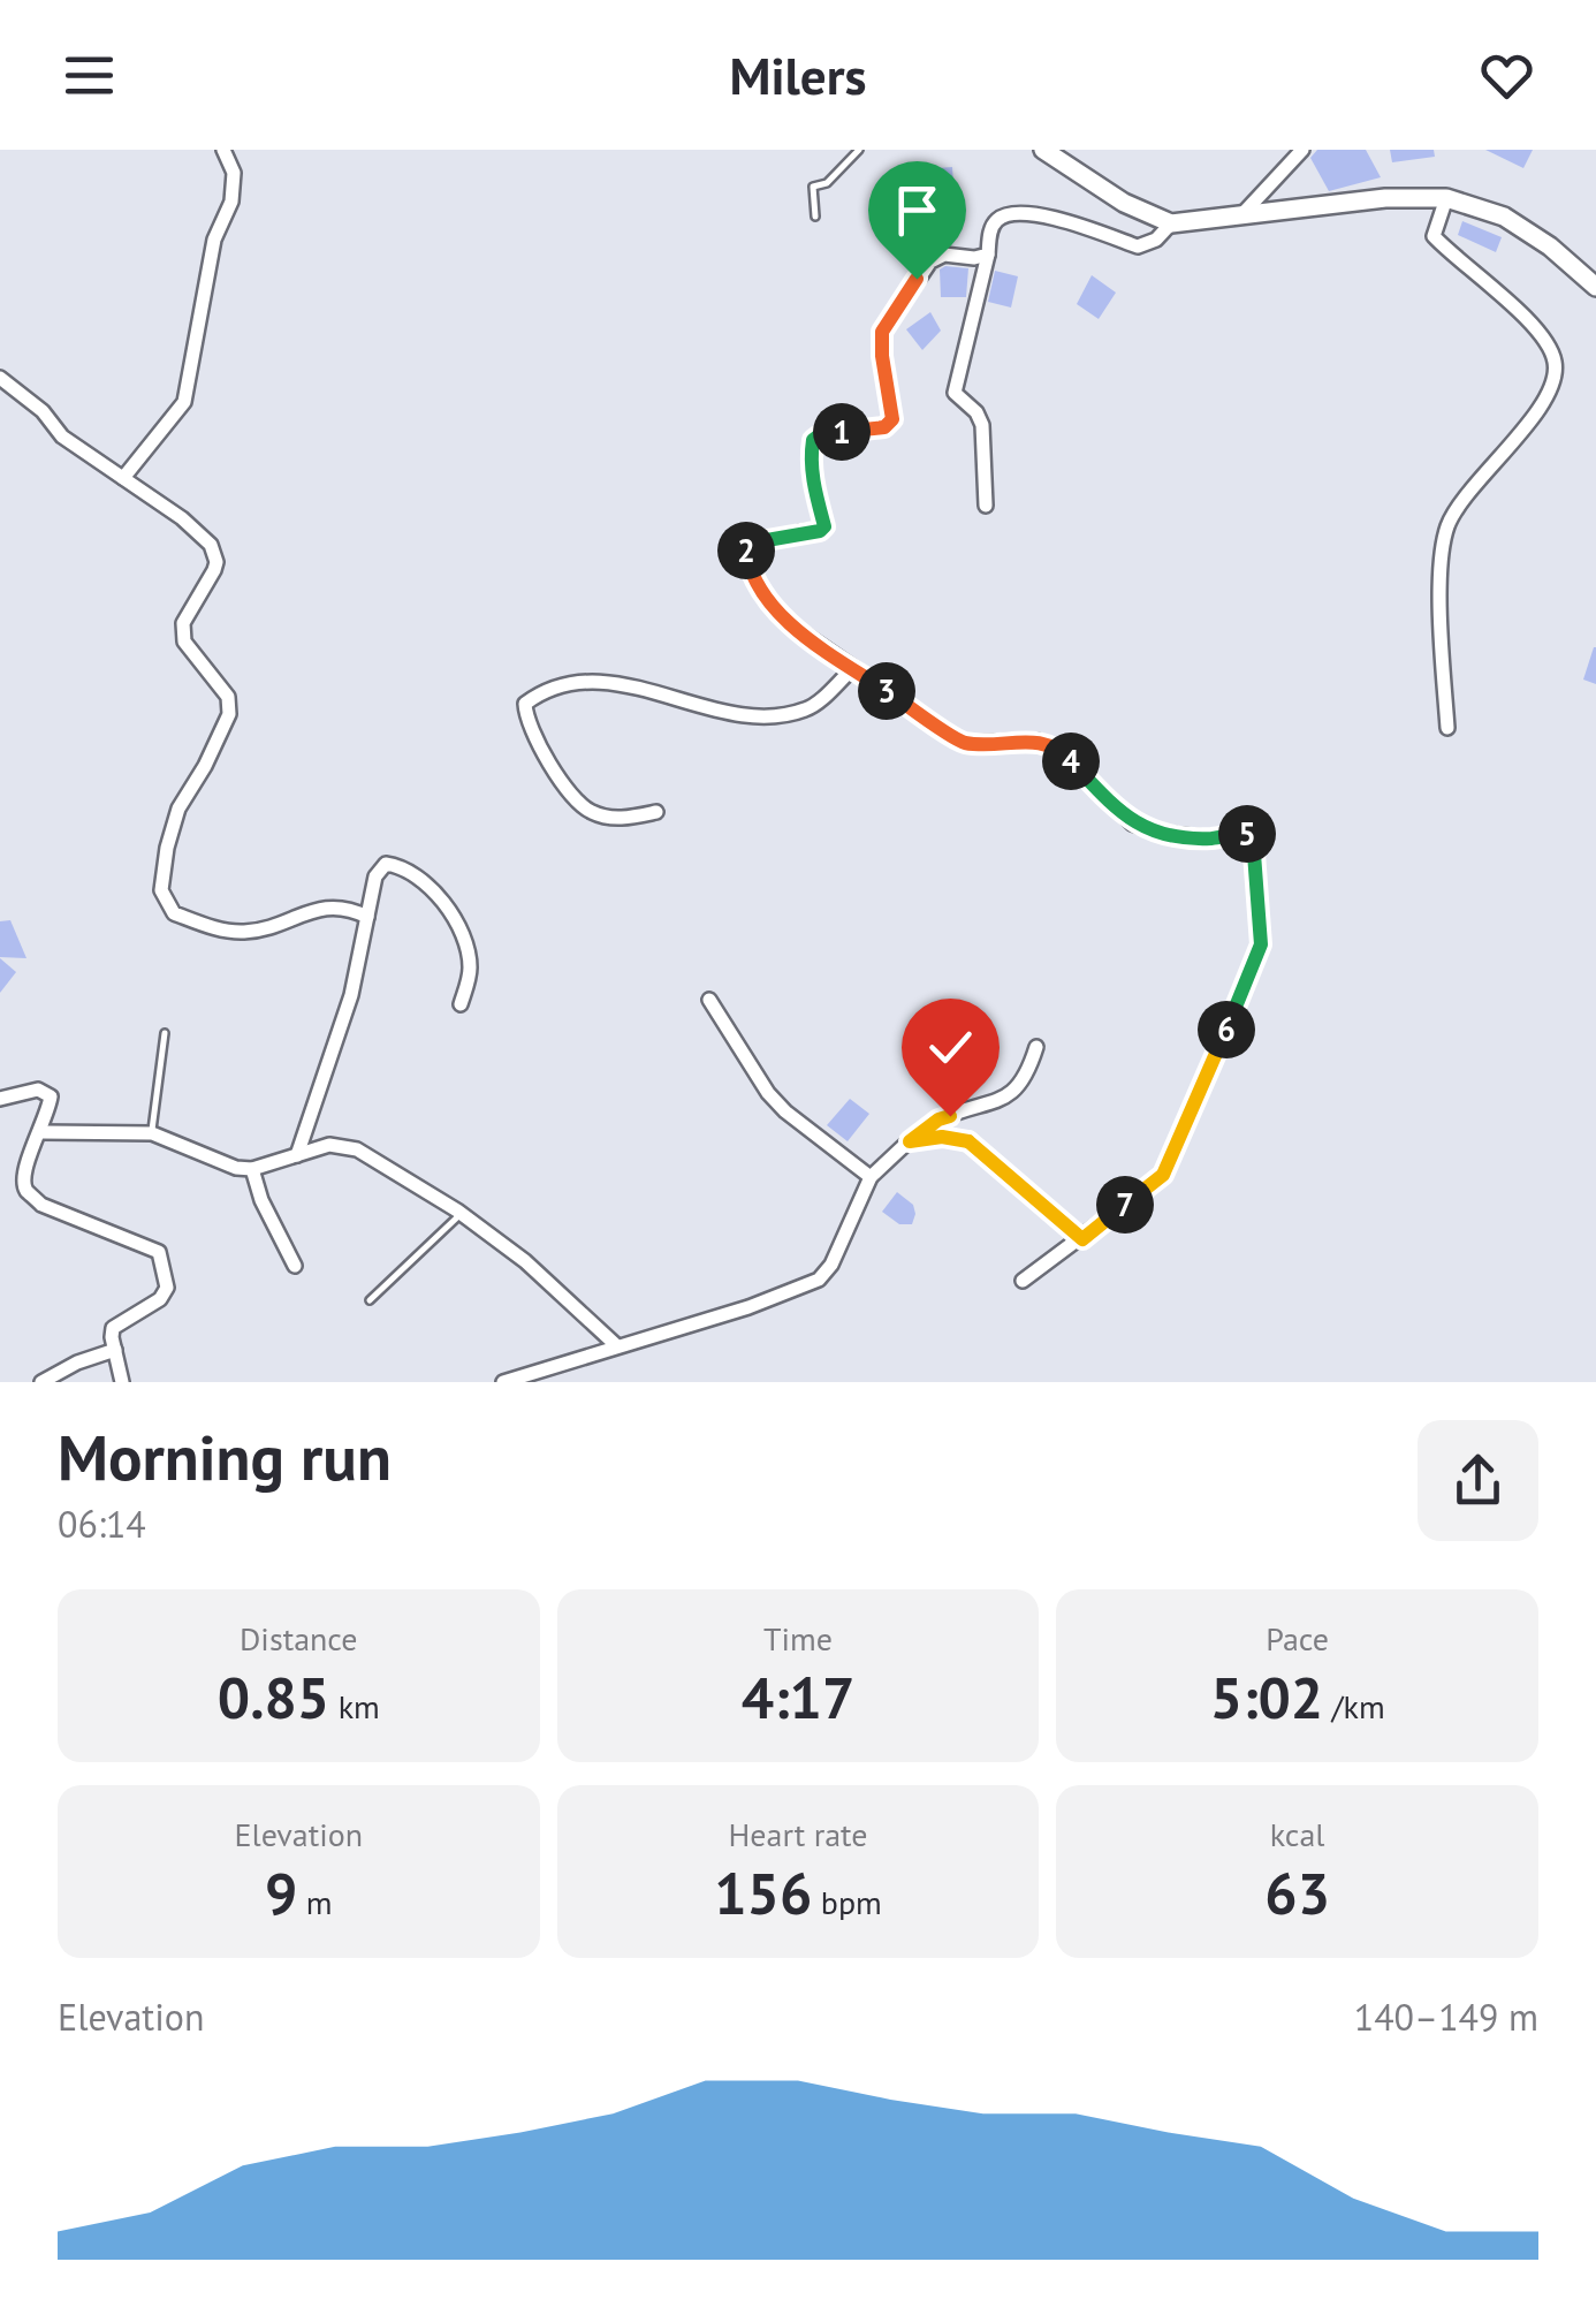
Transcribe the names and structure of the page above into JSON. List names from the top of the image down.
{
  "page": {
    "header": "Milers",
    "pins": [
      "1",
      "2",
      "3",
      "4",
      "5",
      "6",
      "7"
    ],
    "heading": ["Morning run", "06:14"],
    "stats": [
      ["Distance", "0.85 km"],
      ["Time", "4:17"],
      ["Pace", "5:02 /km"],
      ["Elevation", "9 m"],
      ["Heart rate", "156 bpm"],
      ["kcal", "63"]
    ],
    "chart": ["Elevation", "140–149 m"]
  }
}
